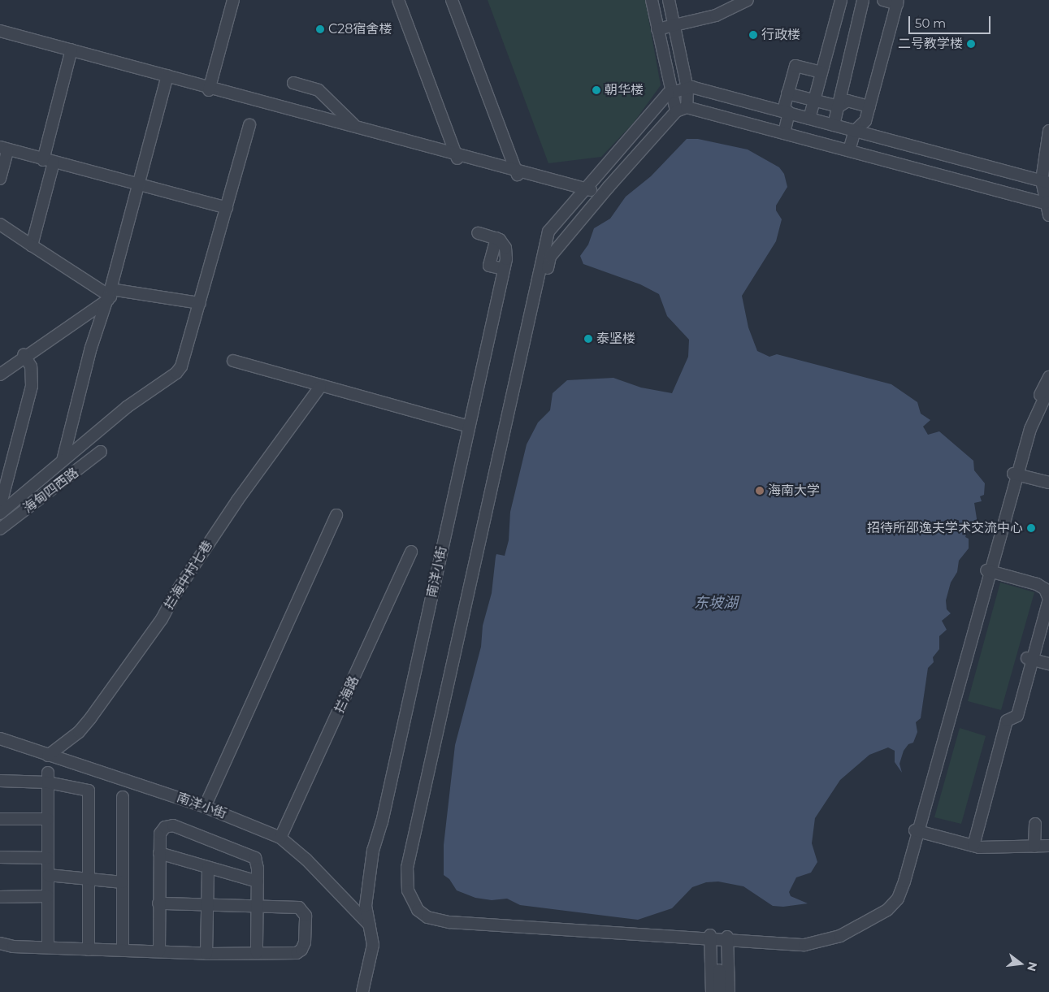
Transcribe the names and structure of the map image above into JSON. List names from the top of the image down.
{
  "streets": {
    "street": [
      "海甸四西路",
      "南洋小街",
      "拦海中村七巷",
      "拦海路"
    ]
  },
  "crossings": [
    ["南洋小街", "拦海中村七巷"],
    ["南洋小街", "拦海路"]
  ],
  "water": ["东坡湖"],
  "places": [
    "C28宿舍楼",
    "行政楼",
    "二号教学楼",
    "朝华楼",
    "泰坚楼",
    "海南大学",
    "招待所邵逸夫学术交流中心"
  ],
  "scale_bar": "50 m",
  "north": "right"
}
